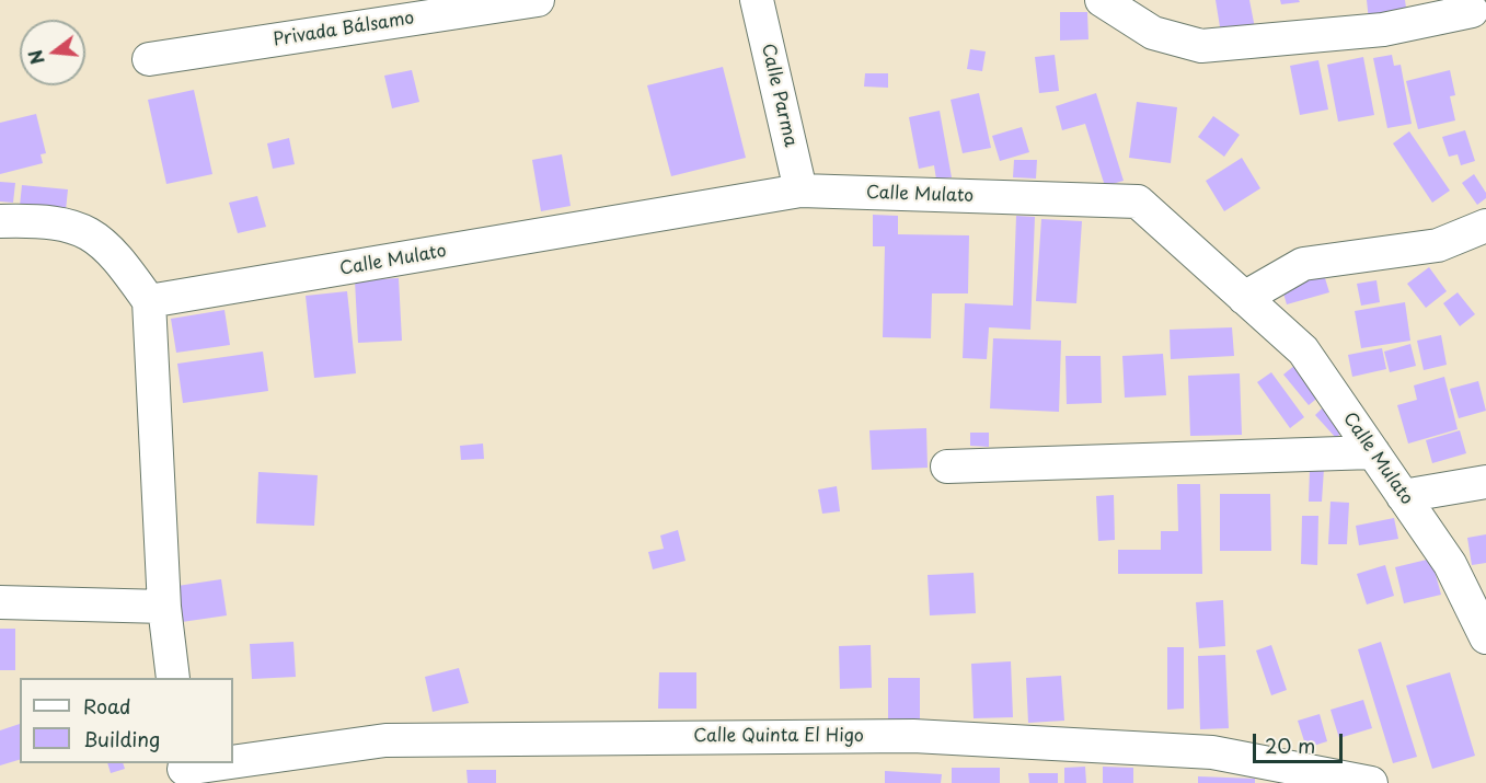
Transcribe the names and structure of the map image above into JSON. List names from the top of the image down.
{
  "streets": {
    "street": [
      "Privada Bálsamo",
      "Calle Parma",
      "Calle Mulato",
      "Calle Quinta El Higo"
    ]
  },
  "crossings": [
    ["Calle Parma", "Calle Mulato"]
  ],
  "legend": ["Road", "Building"],
  "scale_bar": "20 m",
  "north": "left"
}
